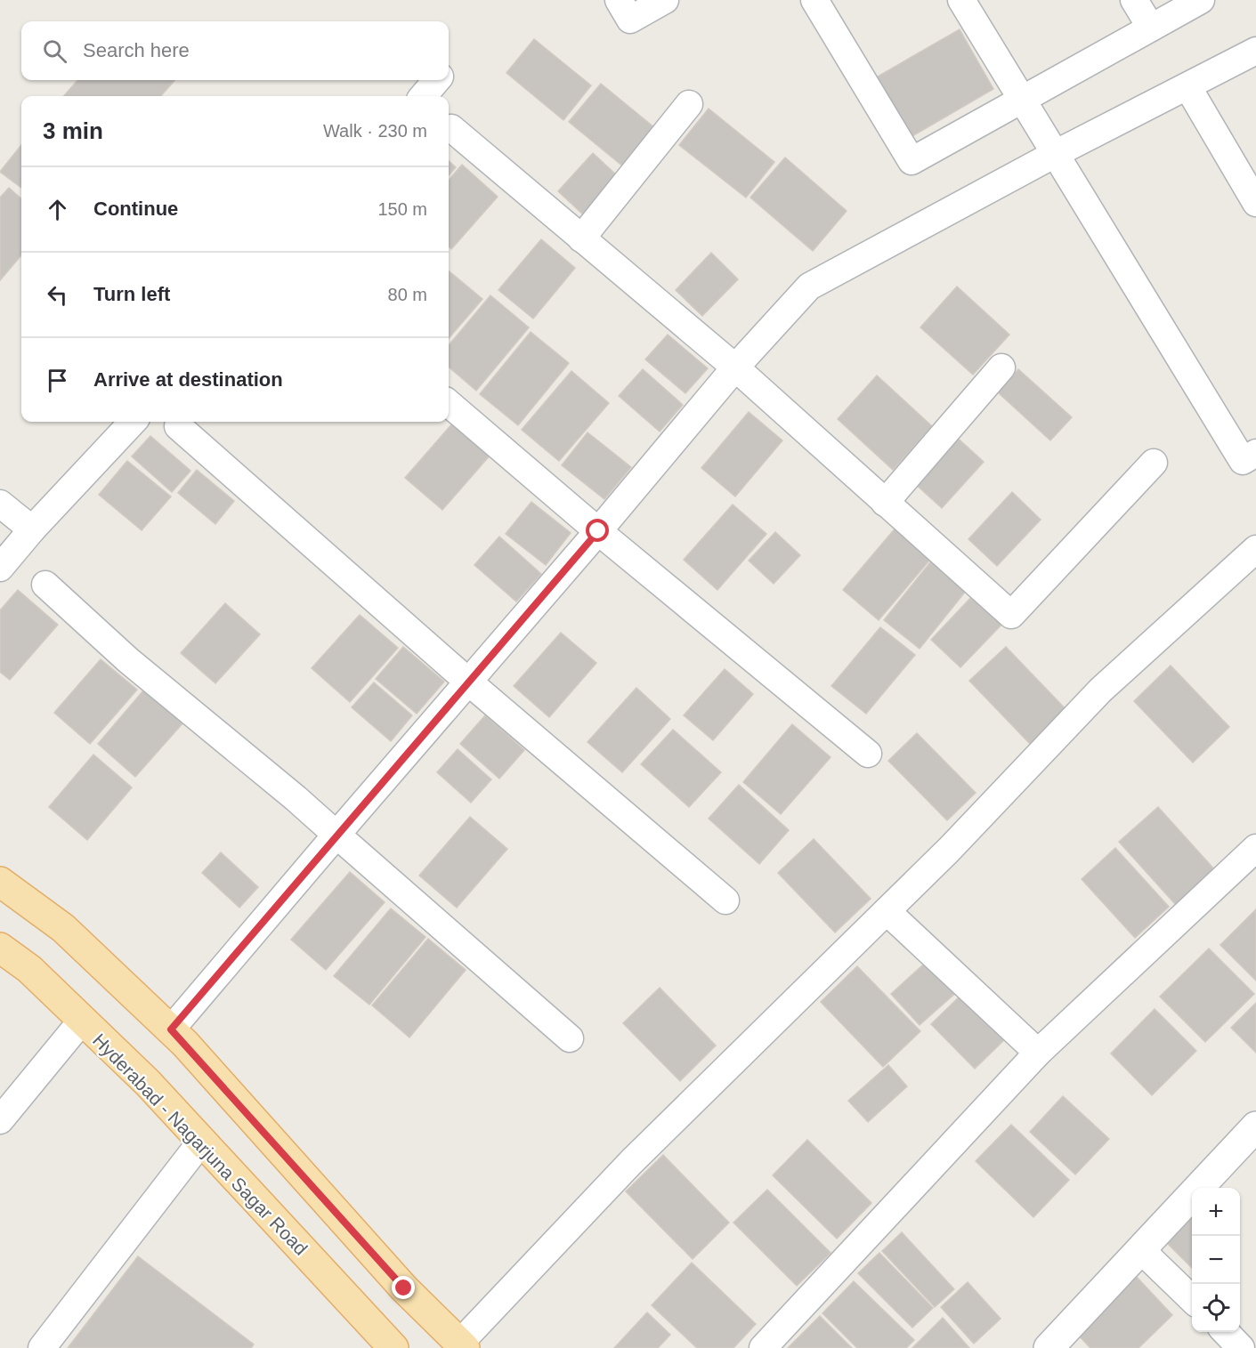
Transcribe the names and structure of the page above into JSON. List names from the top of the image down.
{
  "streets": {
    "main road": ["Hyderabad - Nagarjuna Sagar Road"]
  },
  "page": {
    "search": "Search here",
    "heading": ["3 min", "Walk · 230 m"],
    "list": [
      ["Continue", "150 m"],
      ["Turn left", "80 m"],
      "Arrive at destination"
    ],
    "map_buttons": ["+", "−"]
  }
}
